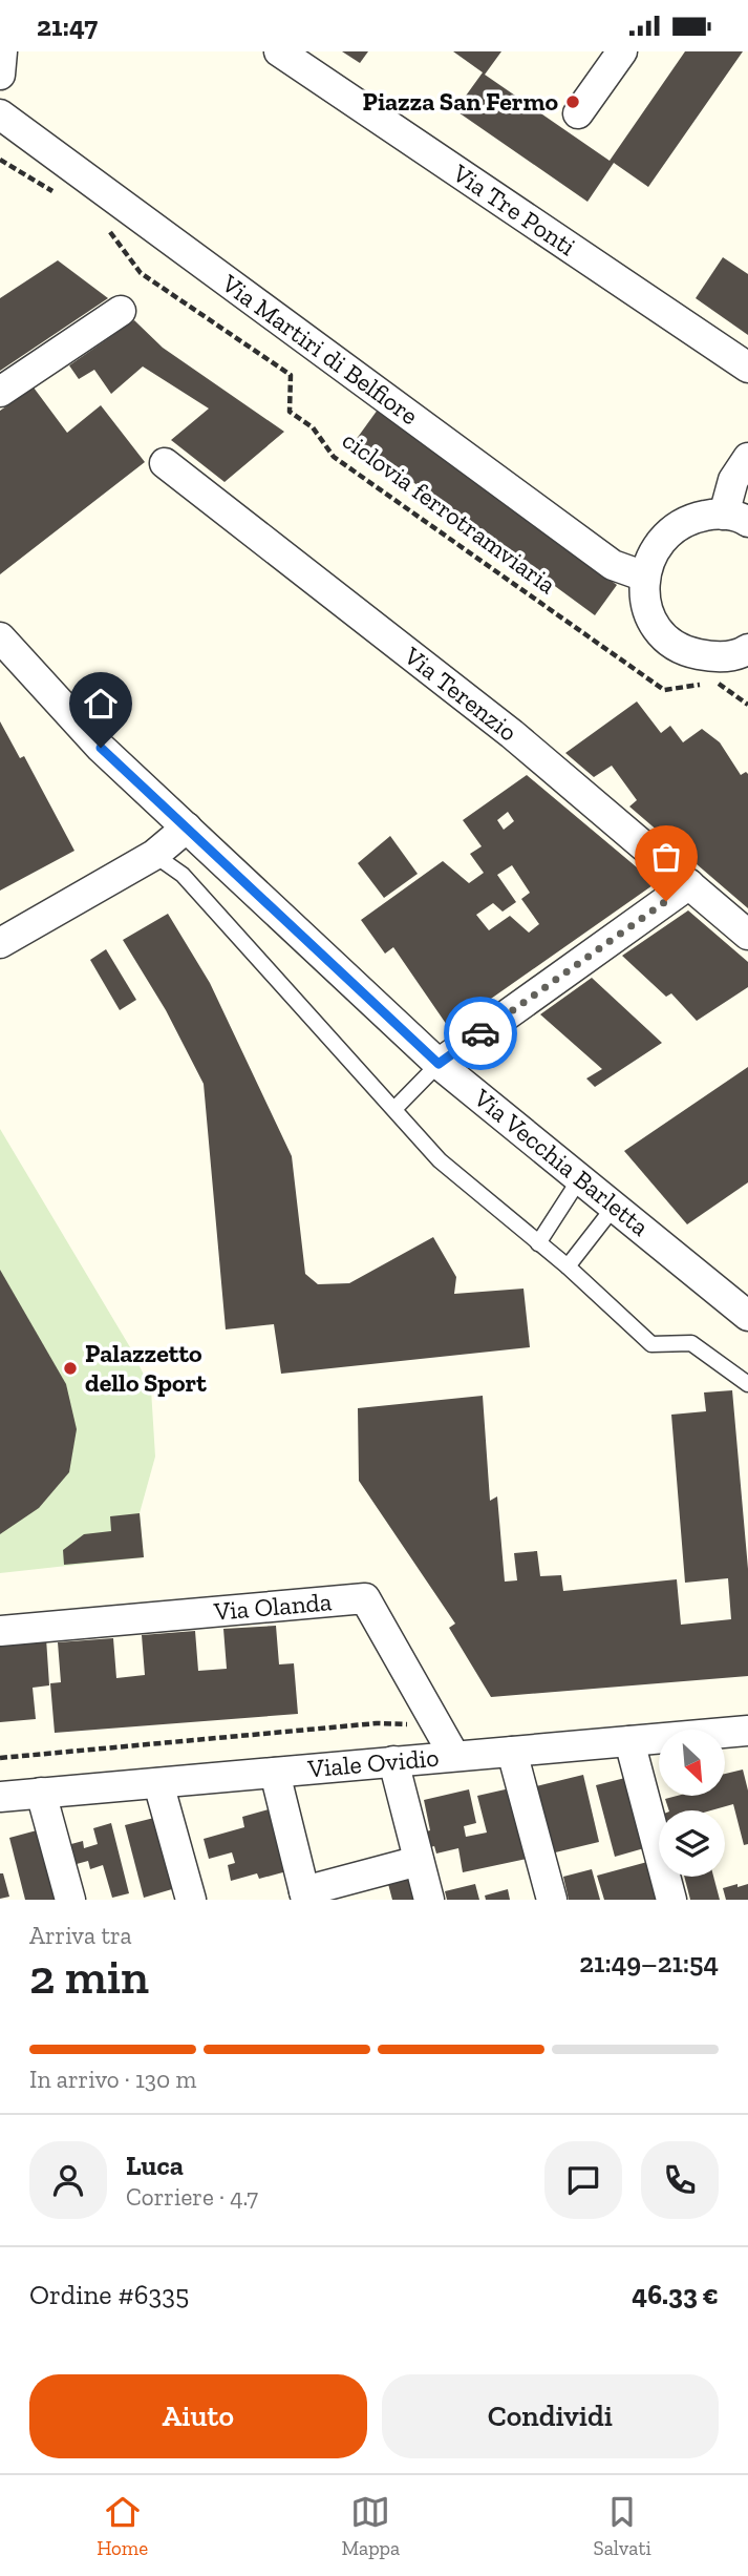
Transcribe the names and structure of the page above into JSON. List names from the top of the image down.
{
  "streets": {
    "street": [
      "Via Tre Ponti",
      "Via Martiri di Belfiore",
      "Via Terenzio",
      "Via Vecchia Barletta",
      "Via Olanda",
      "Viale Ovidio"
    ],
    "path": ["ciclovia ferrotramviaria"]
  },
  "crossings": [
    ["Via Olanda", "Viale Ovidio"]
  ],
  "places": ["Piazza San Fermo", "Palazzetto dello Sport"],
  "north": "bottom right",
  "page": {
    "status": "21:47",
    "heading": ["2 min", "Arriva tra", "21:49–21:54"],
    "panel": [
      "Luca",
      "Corriere · 4.7",
      "Ordine #6335",
      "46.33 €"
    ],
    "bar": "In arrivo · 130 m",
    "buttons": ["Aiuto", "Condividi"],
    "tabs": ["Home", "Mappa", "Salvati"]
  }
}
